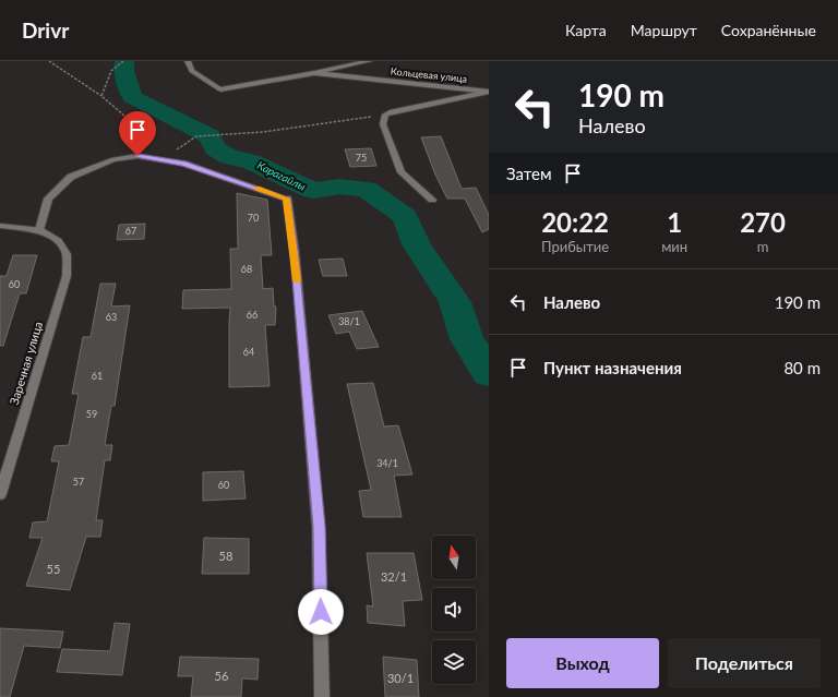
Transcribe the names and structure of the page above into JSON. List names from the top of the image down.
{
  "streets": {
    "street": ["Кольцевая улица", "Заречная улица"]
  },
  "water": ["Карагайлы"],
  "house_numbers": [
    "75",
    "70",
    "67",
    "68",
    "60",
    "66",
    "63",
    "38/1",
    "64",
    "61",
    "59",
    "34/1",
    "57",
    "60",
    "58",
    "55",
    "32/1",
    "56",
    "30/1"
  ],
  "north": "top",
  "page": {
    "header": "Drivr",
    "nav": ["Карта", "Маршрут", "Сохранённые"],
    "turn": ["190 m", "Налево"],
    "then": "Затем",
    "eta": [
      "20:22",
      "Прибытие",
      "1",
      "мин",
      "270",
      "m"
    ],
    "list": [
      {
        "name": "Налево",
        "value": "190 m"
      },
      {
        "name": "Пункт назначения",
        "value": "80 m"
      }
    ],
    "buttons": ["Выход", "Поделиться"]
  }
}
